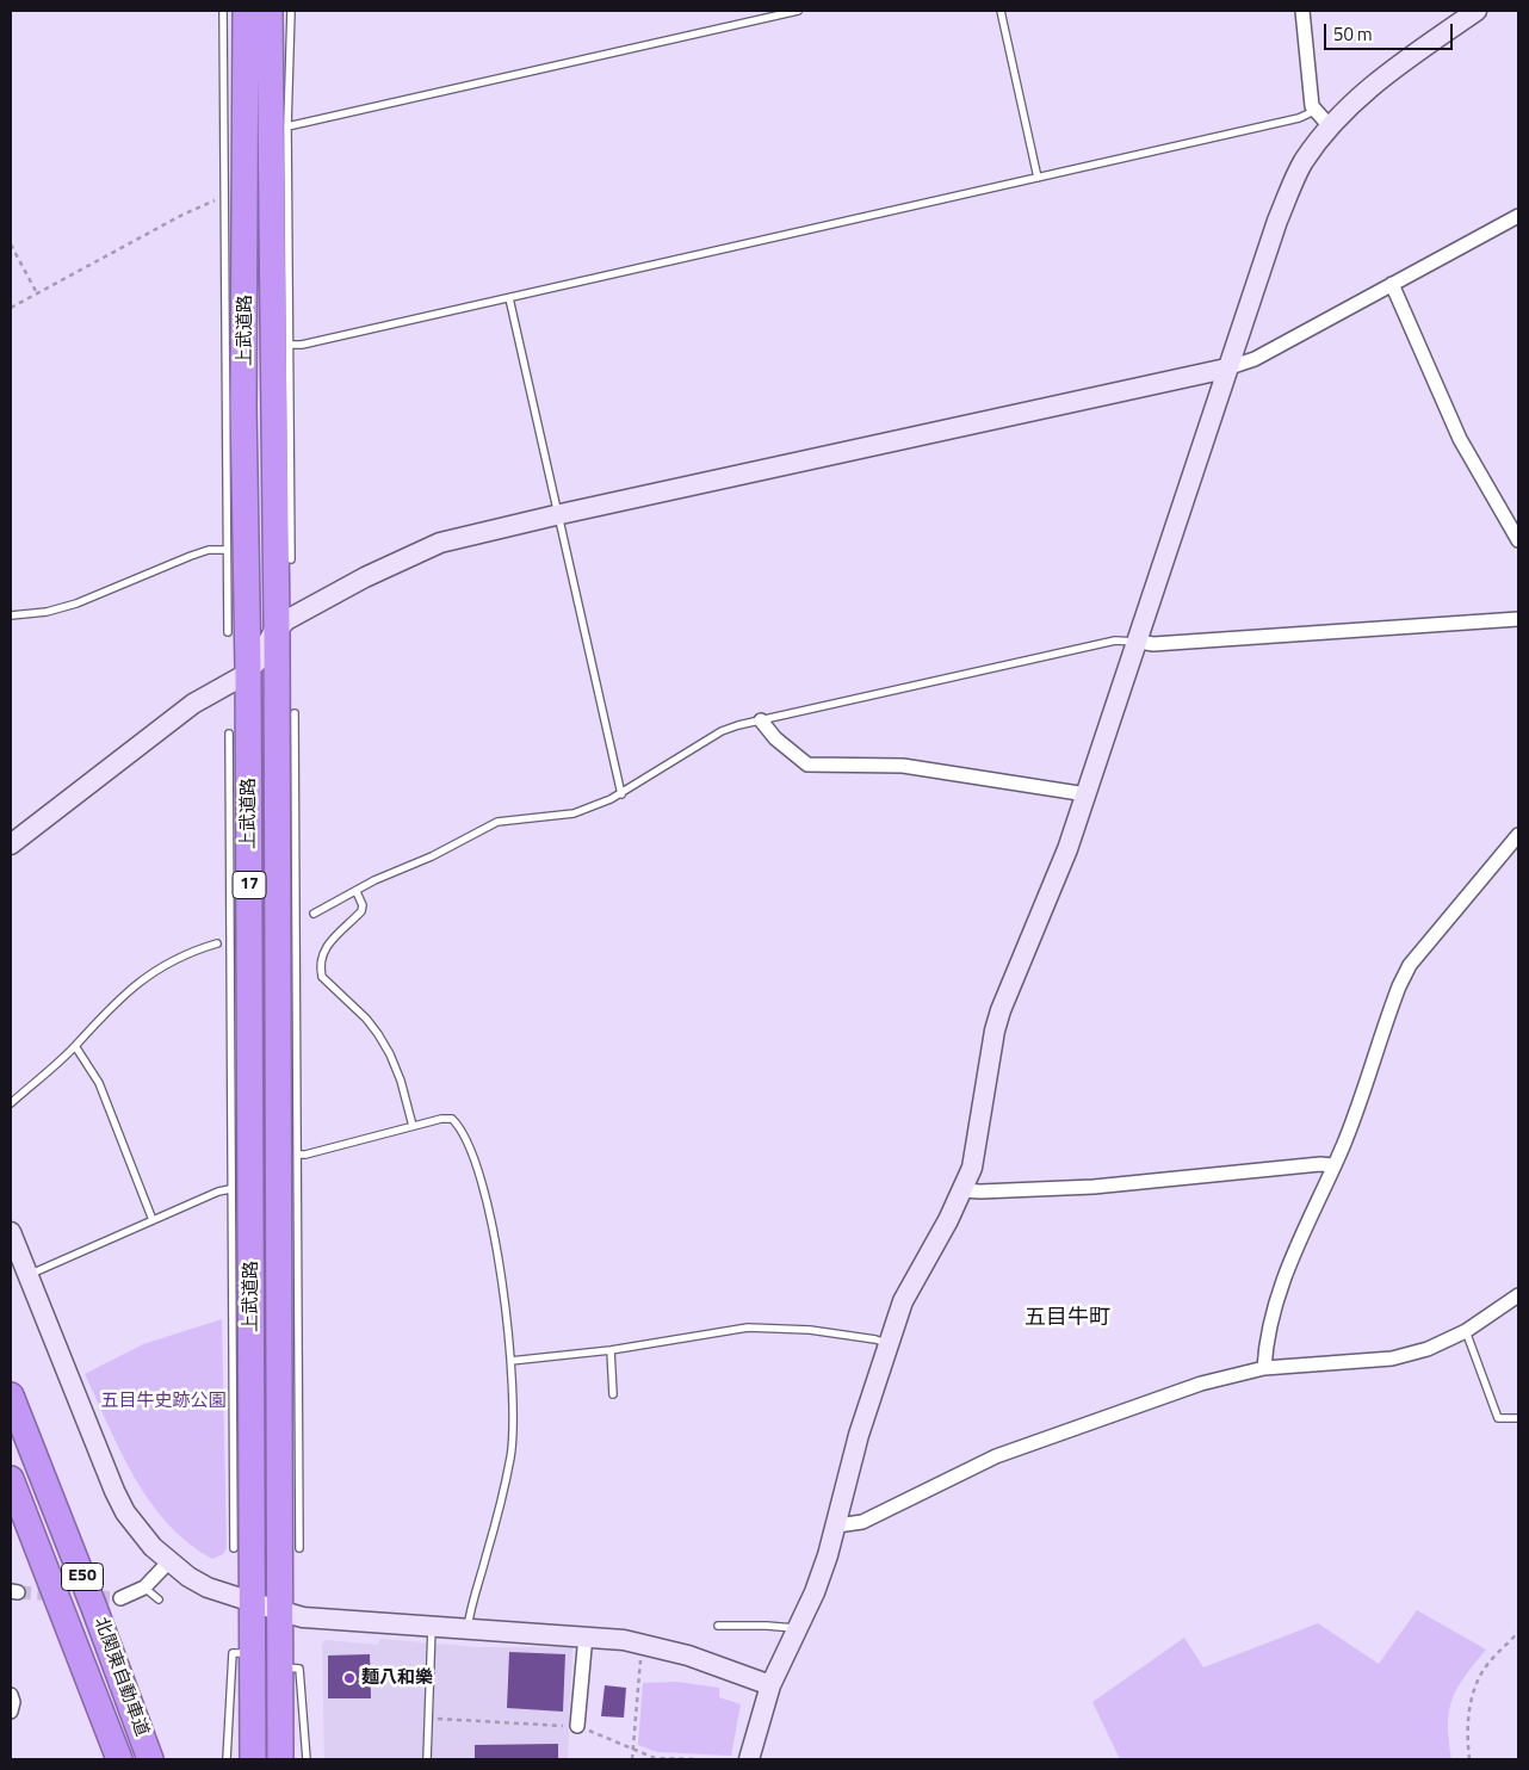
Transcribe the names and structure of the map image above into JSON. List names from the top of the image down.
{
  "streets": {
    "highway": [
      "上武道路",
      "17",
      "E50",
      "北関東自動車道"
    ]
  },
  "districts": ["五目牛町"],
  "parks": ["五目牛史跡公園"],
  "places": ["麺八和樂"],
  "scale_bar": "50 m"
}
